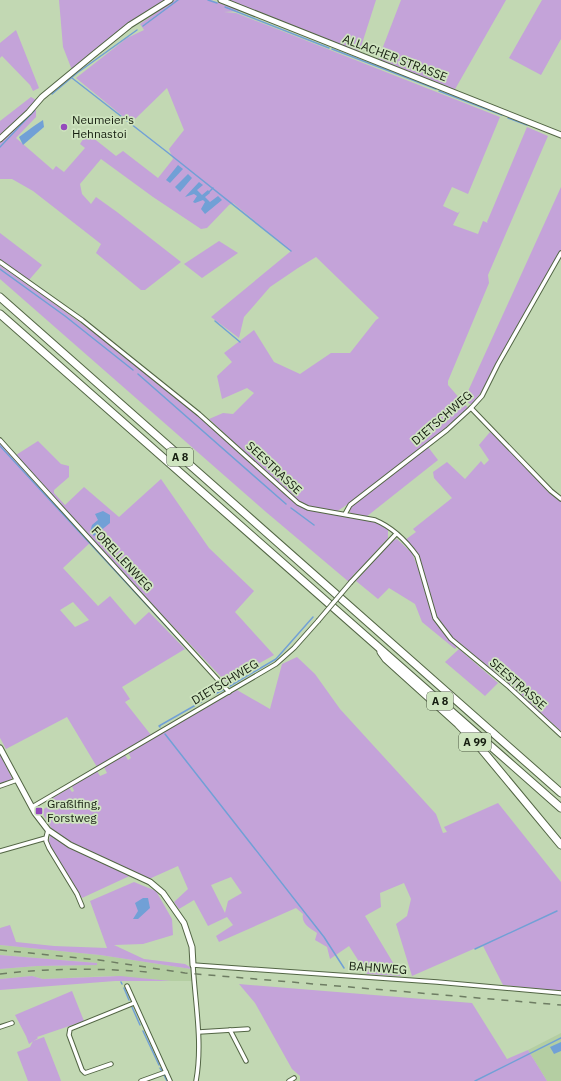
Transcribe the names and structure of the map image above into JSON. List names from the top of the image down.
{
  "streets": {
    "highway": ["A 8", "A 99"],
    "street": [
      "ALLACHER STRASSE",
      "DIETSCHWEG",
      "SEESTRASSE",
      "FORELLENWEG",
      "BAHNWEG"
    ]
  },
  "crossings": [
    ["DIETSCHWEG", "SEESTRASSE"],
    ["DIETSCHWEG", "FORELLENWEG"],
    ["A 8", "A 99"]
  ],
  "places": {
    "other": ["Neumeier's Hehnastoi"],
    "transit": ["Graßlfing, Forstweg"]
  }
}
